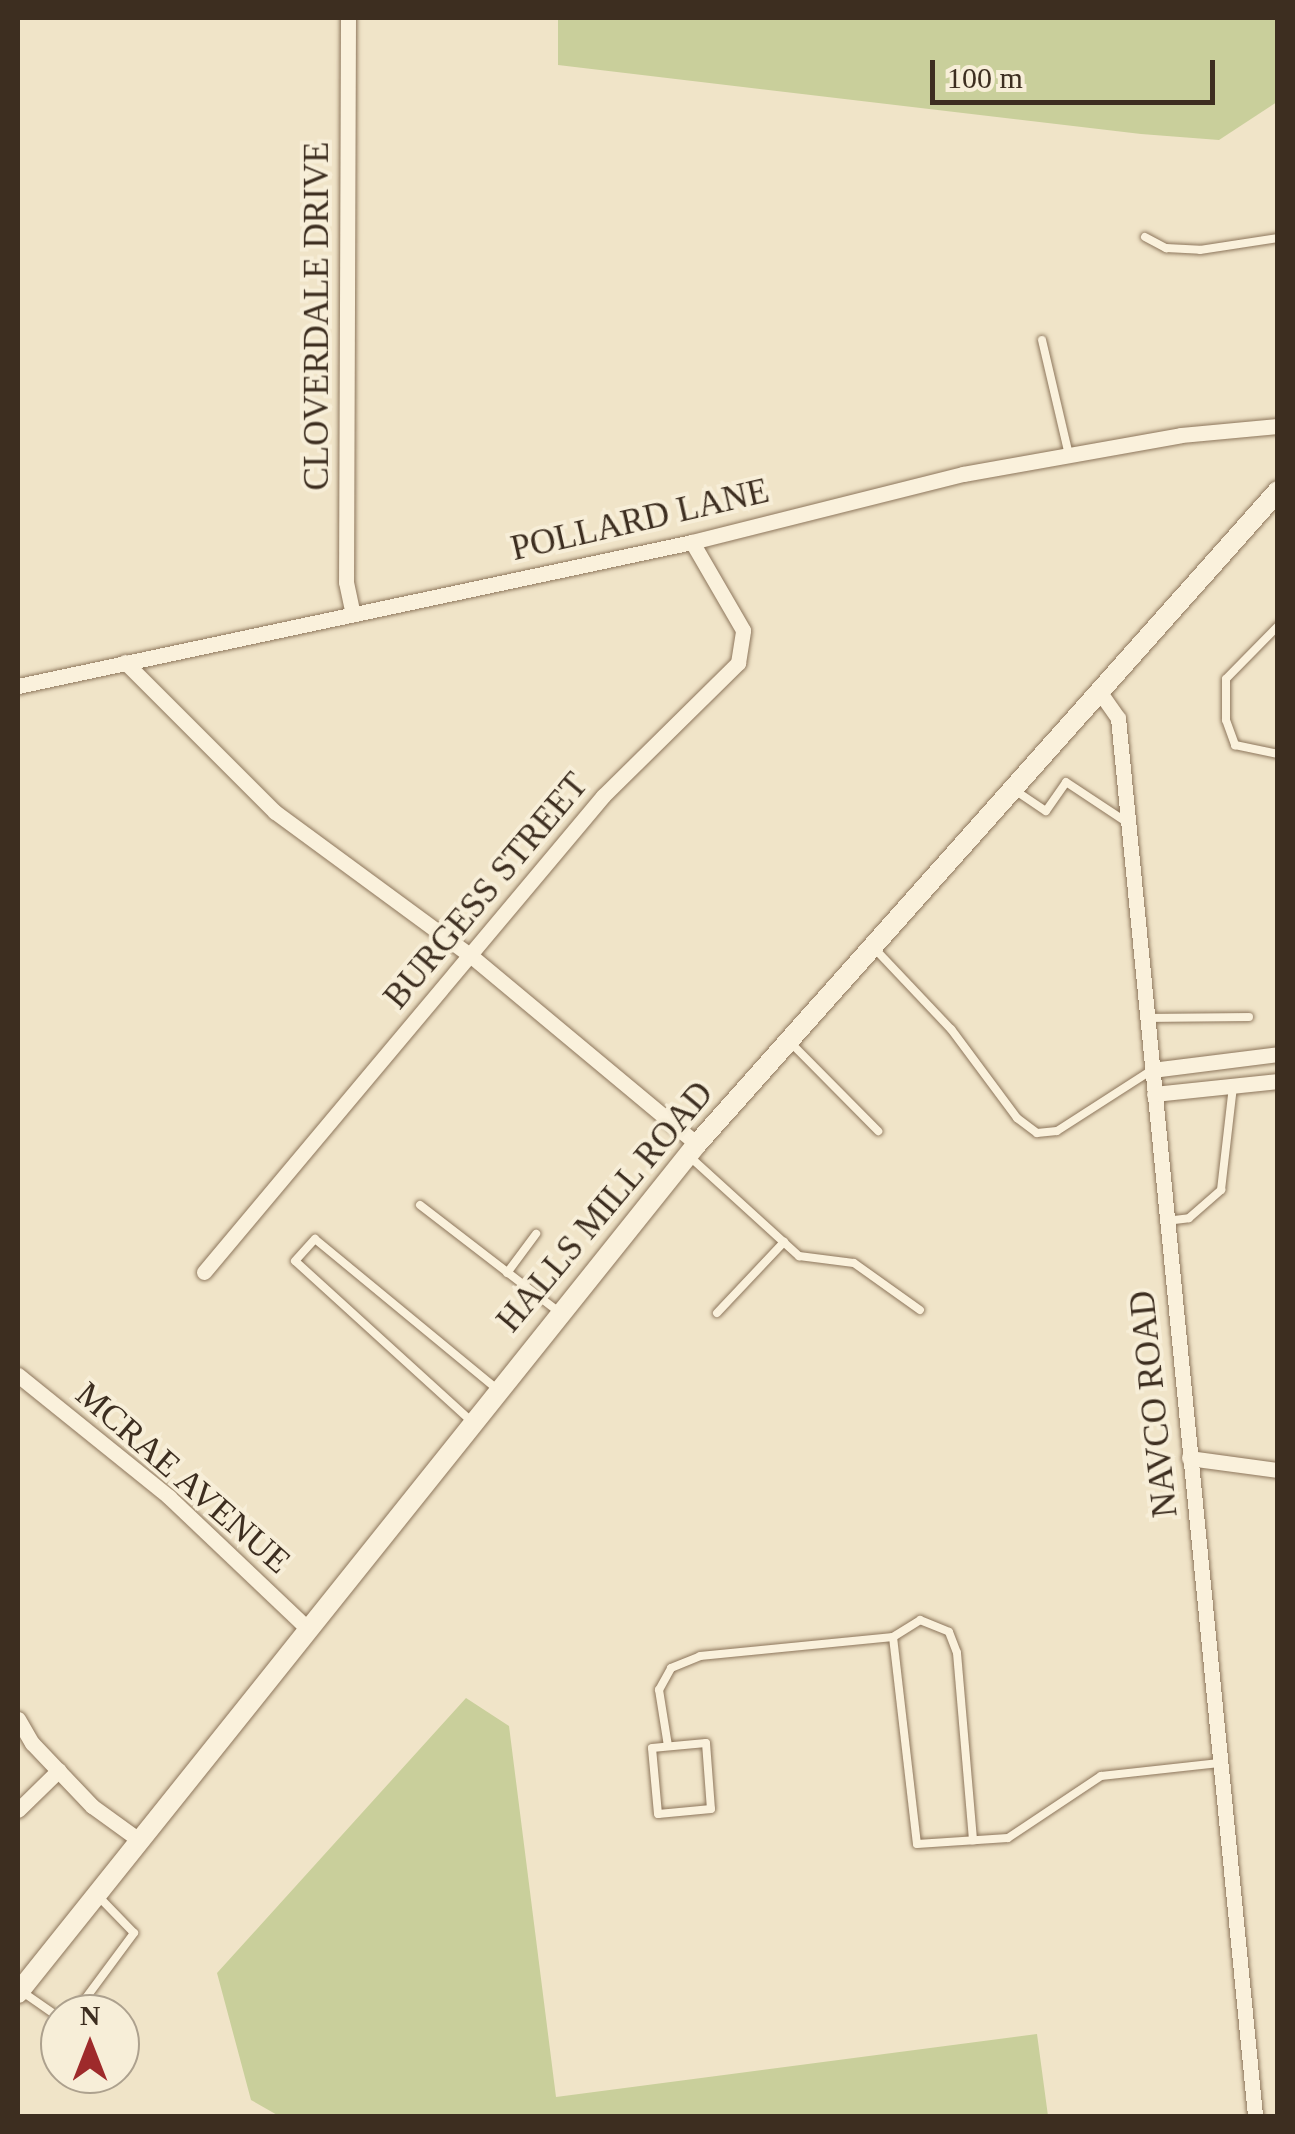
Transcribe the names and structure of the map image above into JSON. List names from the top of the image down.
{
  "streets": {
    "street": [
      "CLOVERDALE DRIVE",
      "POLLARD LANE",
      "BURGESS STREET",
      "HALLS MILL ROAD",
      "NAVCO ROAD",
      "MCRAE AVENUE"
    ]
  },
  "crossings": [
    ["CLOVERDALE DRIVE", "POLLARD LANE"],
    ["POLLARD LANE", "BURGESS STREET"],
    ["HALLS MILL ROAD", "NAVCO ROAD"],
    ["HALLS MILL ROAD", "MCRAE AVENUE"]
  ],
  "scale_bar": "100 m",
  "north": "top"
}
